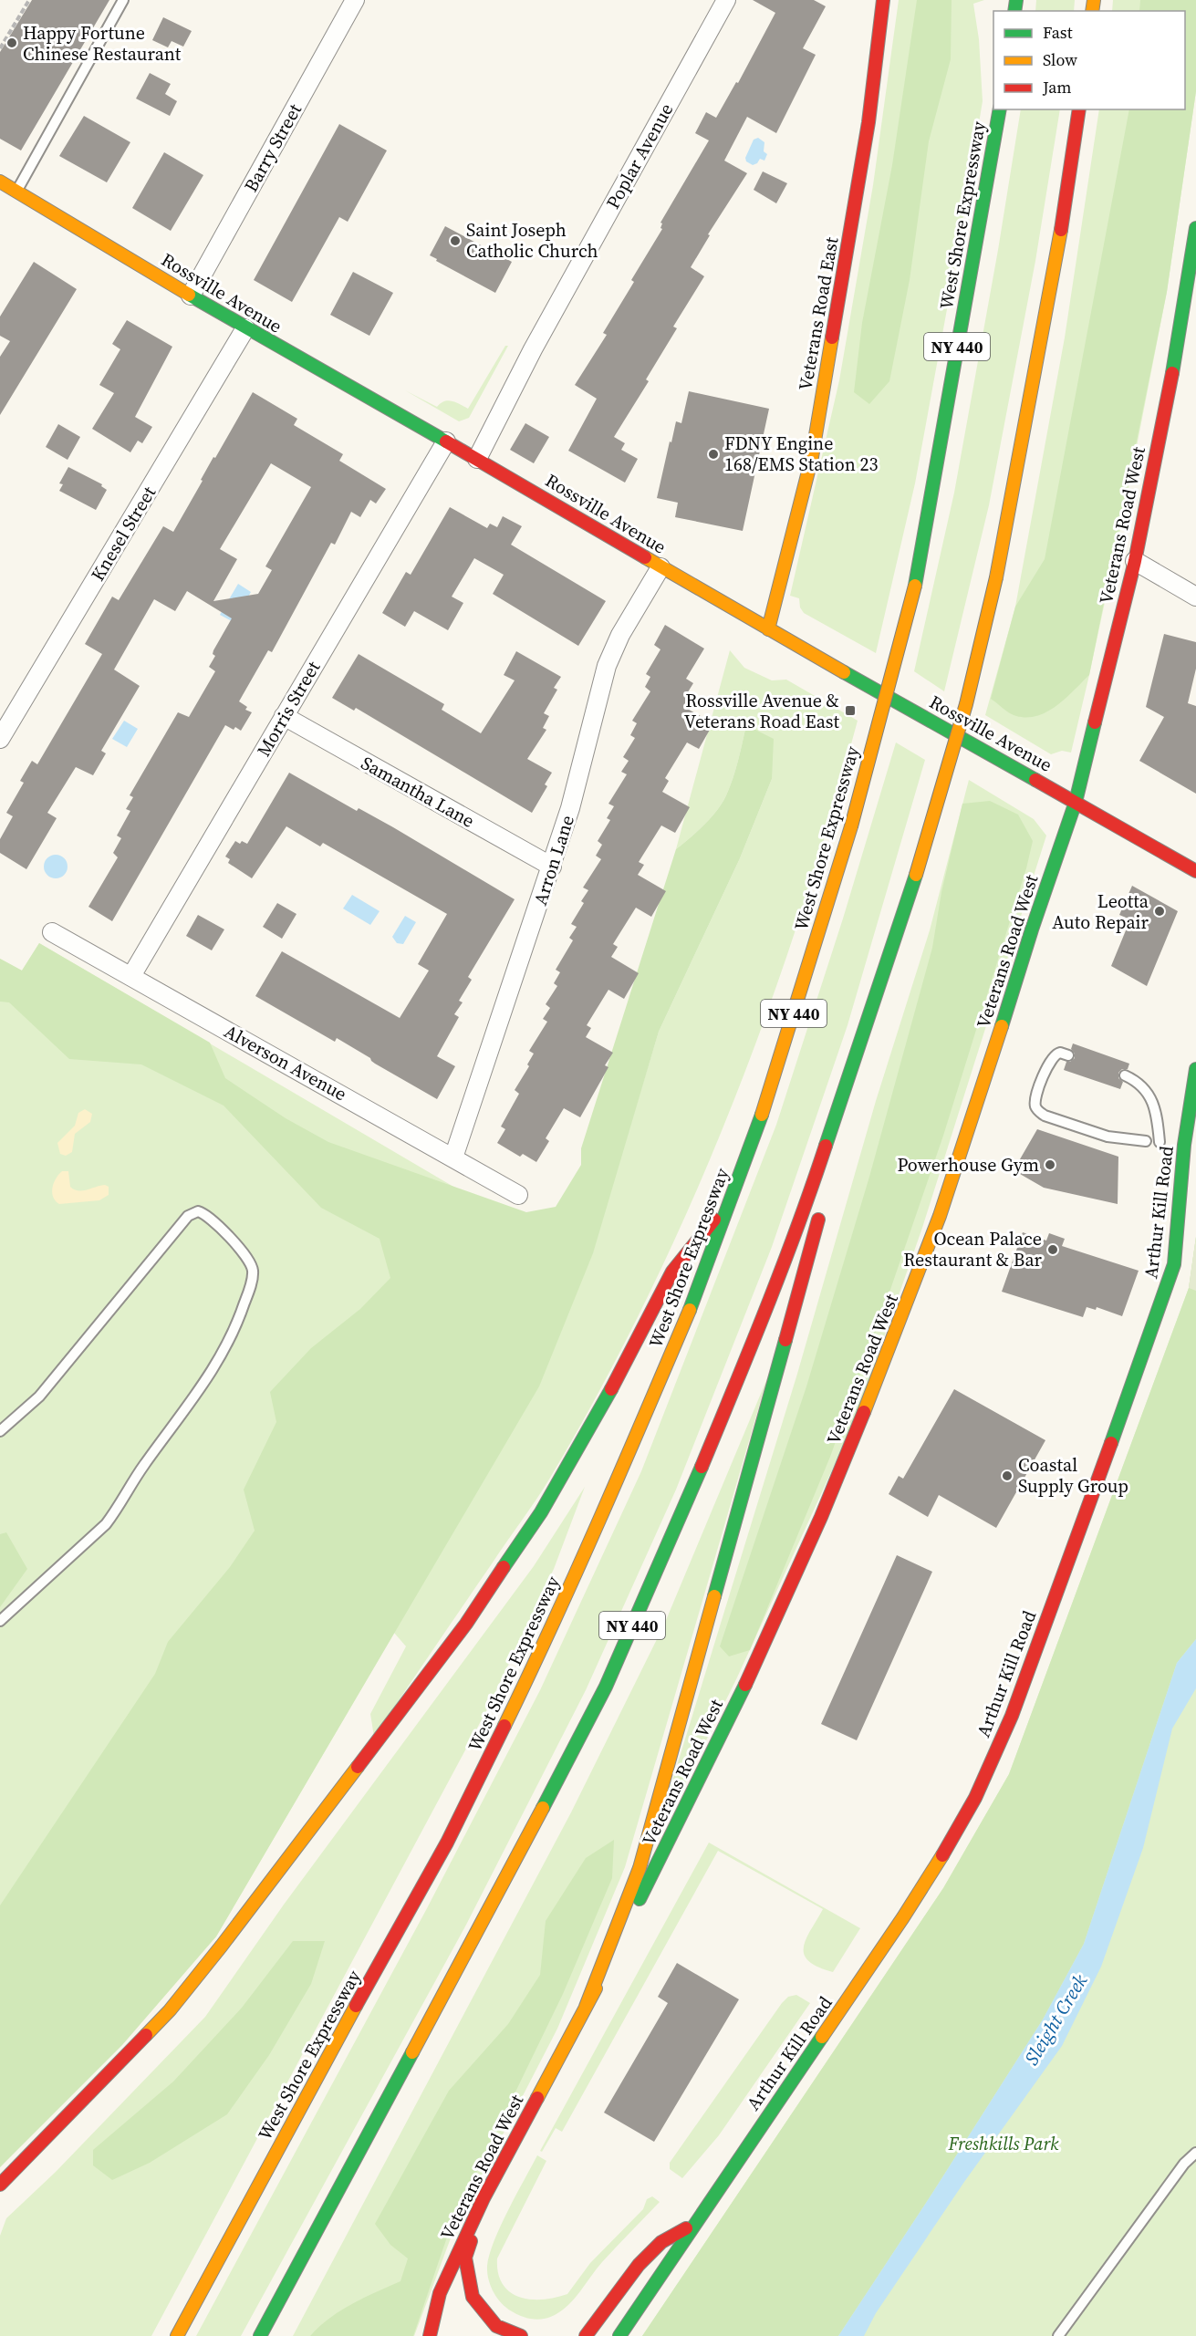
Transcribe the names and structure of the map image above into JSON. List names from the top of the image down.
{
  "streets": {
    "main road": [
      "West Shore Expressway",
      "Rossville Avenue",
      "Veterans Road East",
      "NY 440",
      "Veterans Road West",
      "Arthur Kill Road"
    ],
    "street": [
      "Barry Street",
      "Poplar Avenue",
      "Knesel Street",
      "Morris Street",
      "Samantha Lane",
      "Arron Lane",
      "Alverson Avenue"
    ]
  },
  "crossings": [
    ["Barry Street", "Rossville Avenue"],
    ["Poplar Avenue", "Rossville Avenue"],
    ["Rossville Avenue", "Veterans Road East"],
    ["Rossville Avenue", "Veterans Road West"],
    ["Rossville Avenue", "Knesel Street"],
    ["Rossville Avenue", "Morris Street"],
    ["Rossville Avenue", "Arron Lane"],
    ["Morris Street", "Samantha Lane"],
    ["Morris Street", "Alverson Avenue"],
    ["Samantha Lane", "Arron Lane"],
    ["Arron Lane", "Alverson Avenue"]
  ],
  "water": ["Sleight Creek"],
  "parks": ["Freshkills Park"],
  "places": {
    "other": [
      "Happy Fortune Chinese Restaurant",
      "Saint Joseph Catholic Church",
      "FDNY Engine 168/EMS Station 23",
      "Leotta Auto Repair",
      "Powerhouse Gym",
      "Ocean Palace Restaurant & Bar",
      "Coastal Supply Group"
    ],
    "transit": ["Rossville Avenue & Veterans Road East"]
  },
  "legend": ["Fast", "Slow", "Jam"]
}
